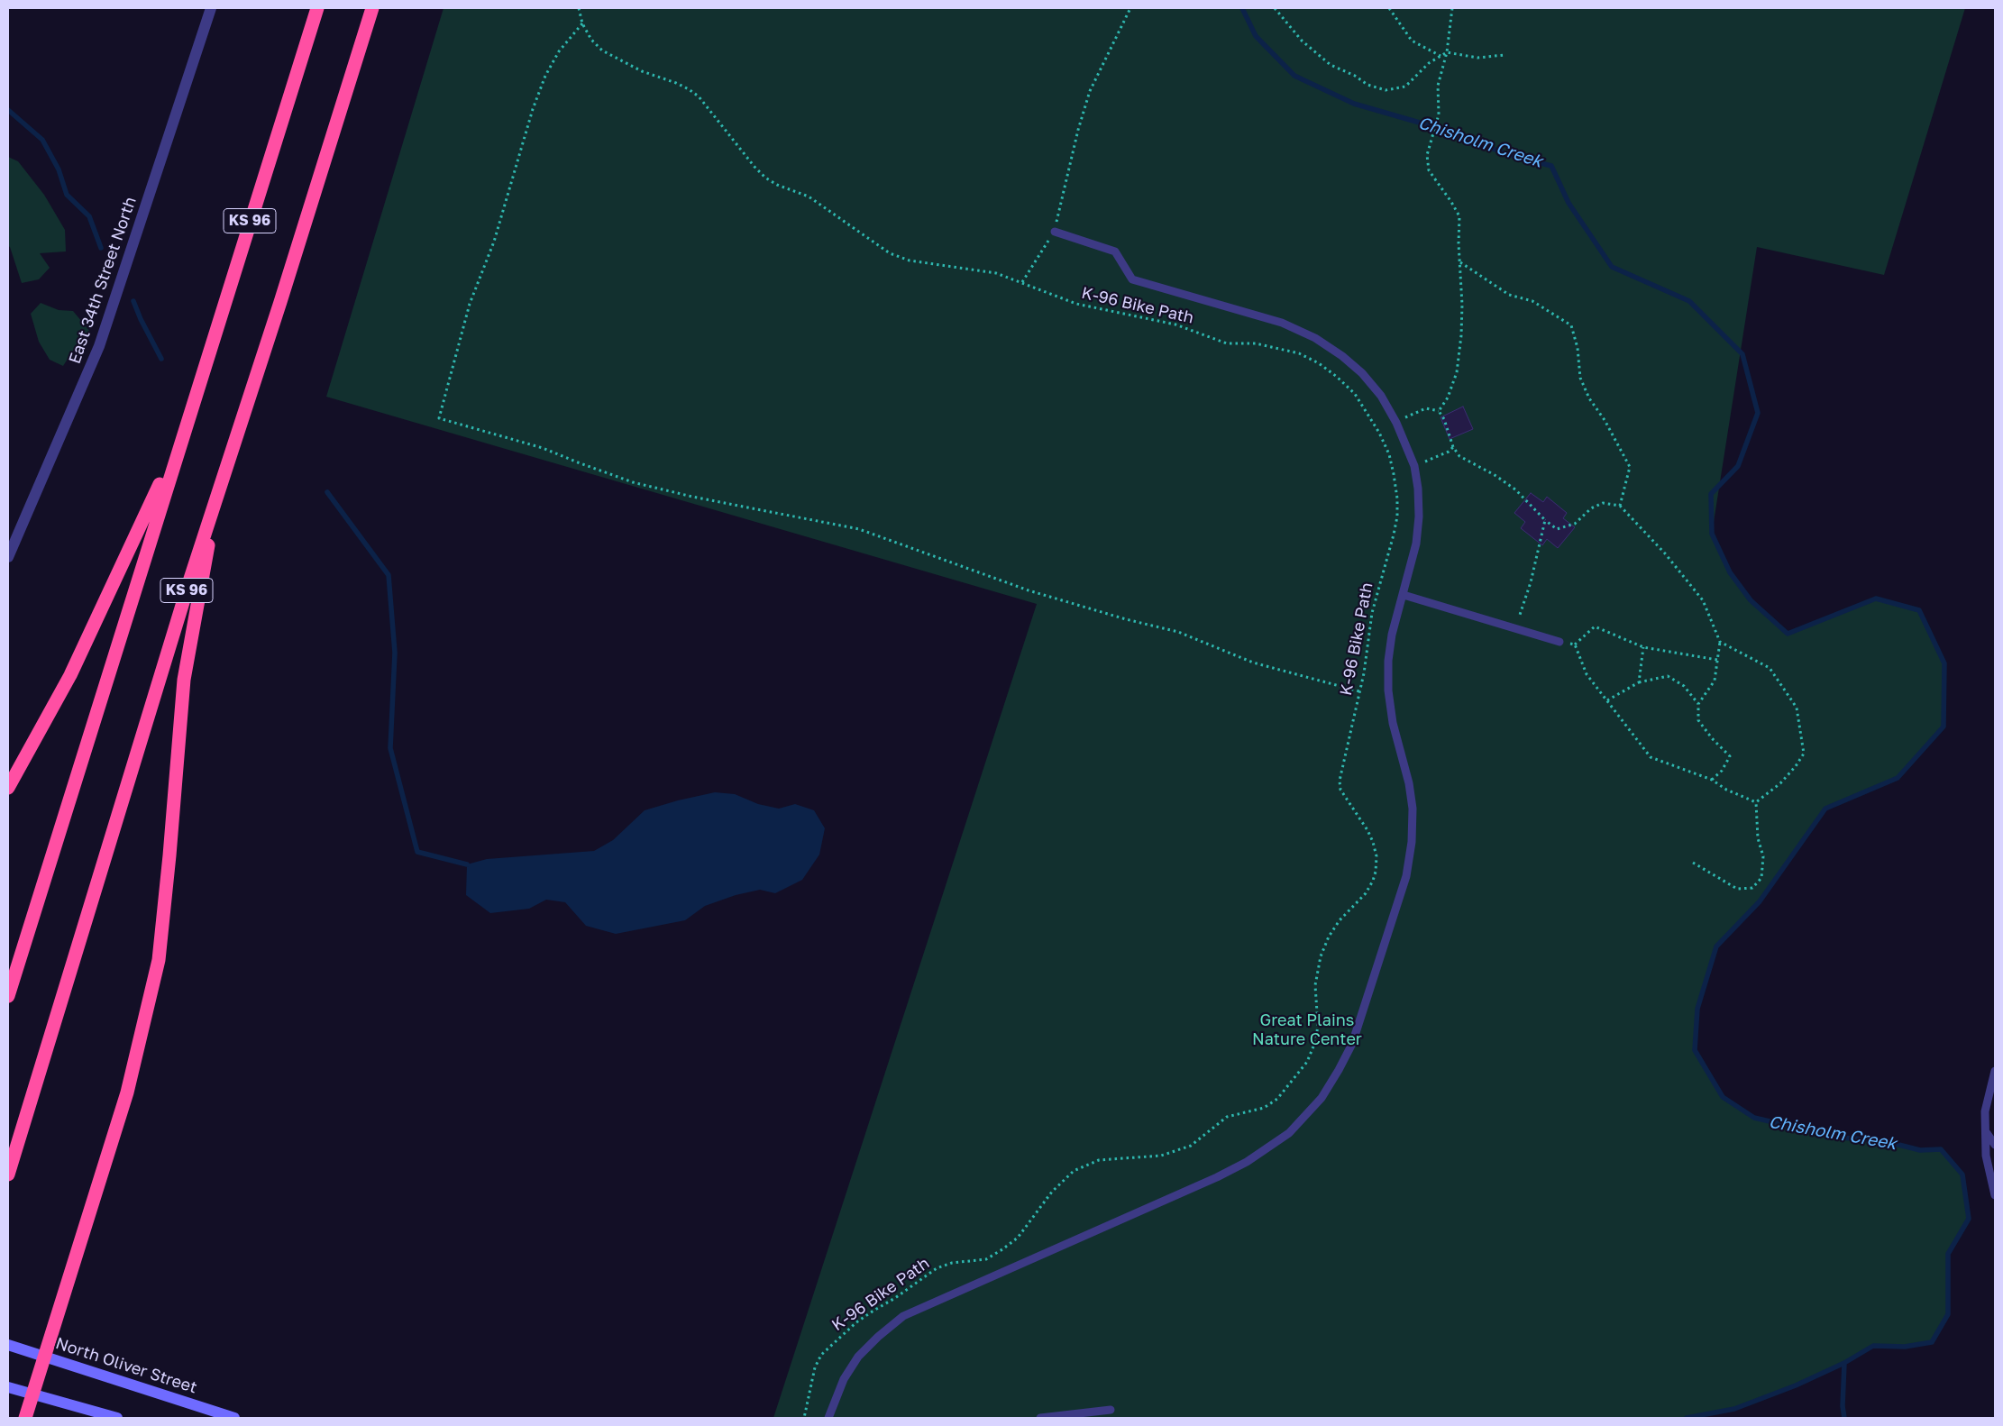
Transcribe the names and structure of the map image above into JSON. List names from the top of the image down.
{
  "streets": {
    "highway": ["KS 96"],
    "main road": ["North Oliver Street"],
    "street": ["East 34th Street North"],
    "path": ["K-96 Bike Path"]
  },
  "water": ["Chisholm Creek"],
  "parks": ["Great Plains Nature Center"]
}
